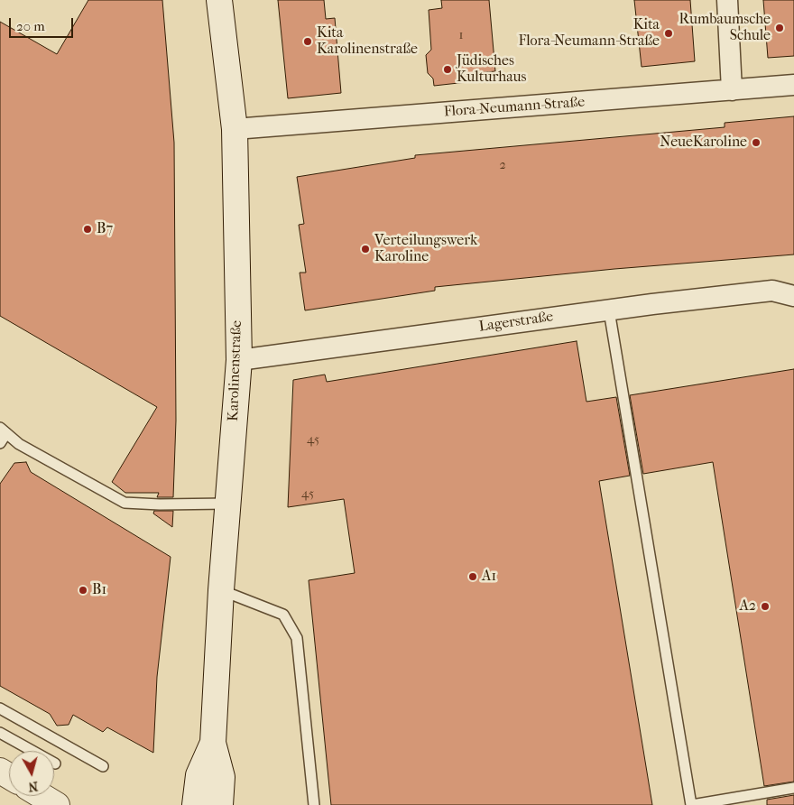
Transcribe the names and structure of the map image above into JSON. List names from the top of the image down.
{
  "streets": {
    "main road": ["Karolinenstraße"],
    "street": ["Flora-Neumann-Straße", "Lagerstraße"]
  },
  "crossings": [
    ["Flora-Neumann-Straße", "Karolinenstraße"],
    ["Lagerstraße", "Karolinenstraße"]
  ],
  "places": [
    "Rumbaumsche Schule",
    "Kita Flora-Neumann-Straße",
    "Kita Karolinenstraße",
    "Jüdisches Kulturhaus",
    "NeueKaroline",
    "B7",
    "Verteilungswerk Karoline",
    "A1",
    "B1",
    "A2"
  ],
  "house_numbers": [
    "1",
    "2",
    "45",
    "45"
  ],
  "scale_bar": "20 m",
  "north": "bottom"
}
